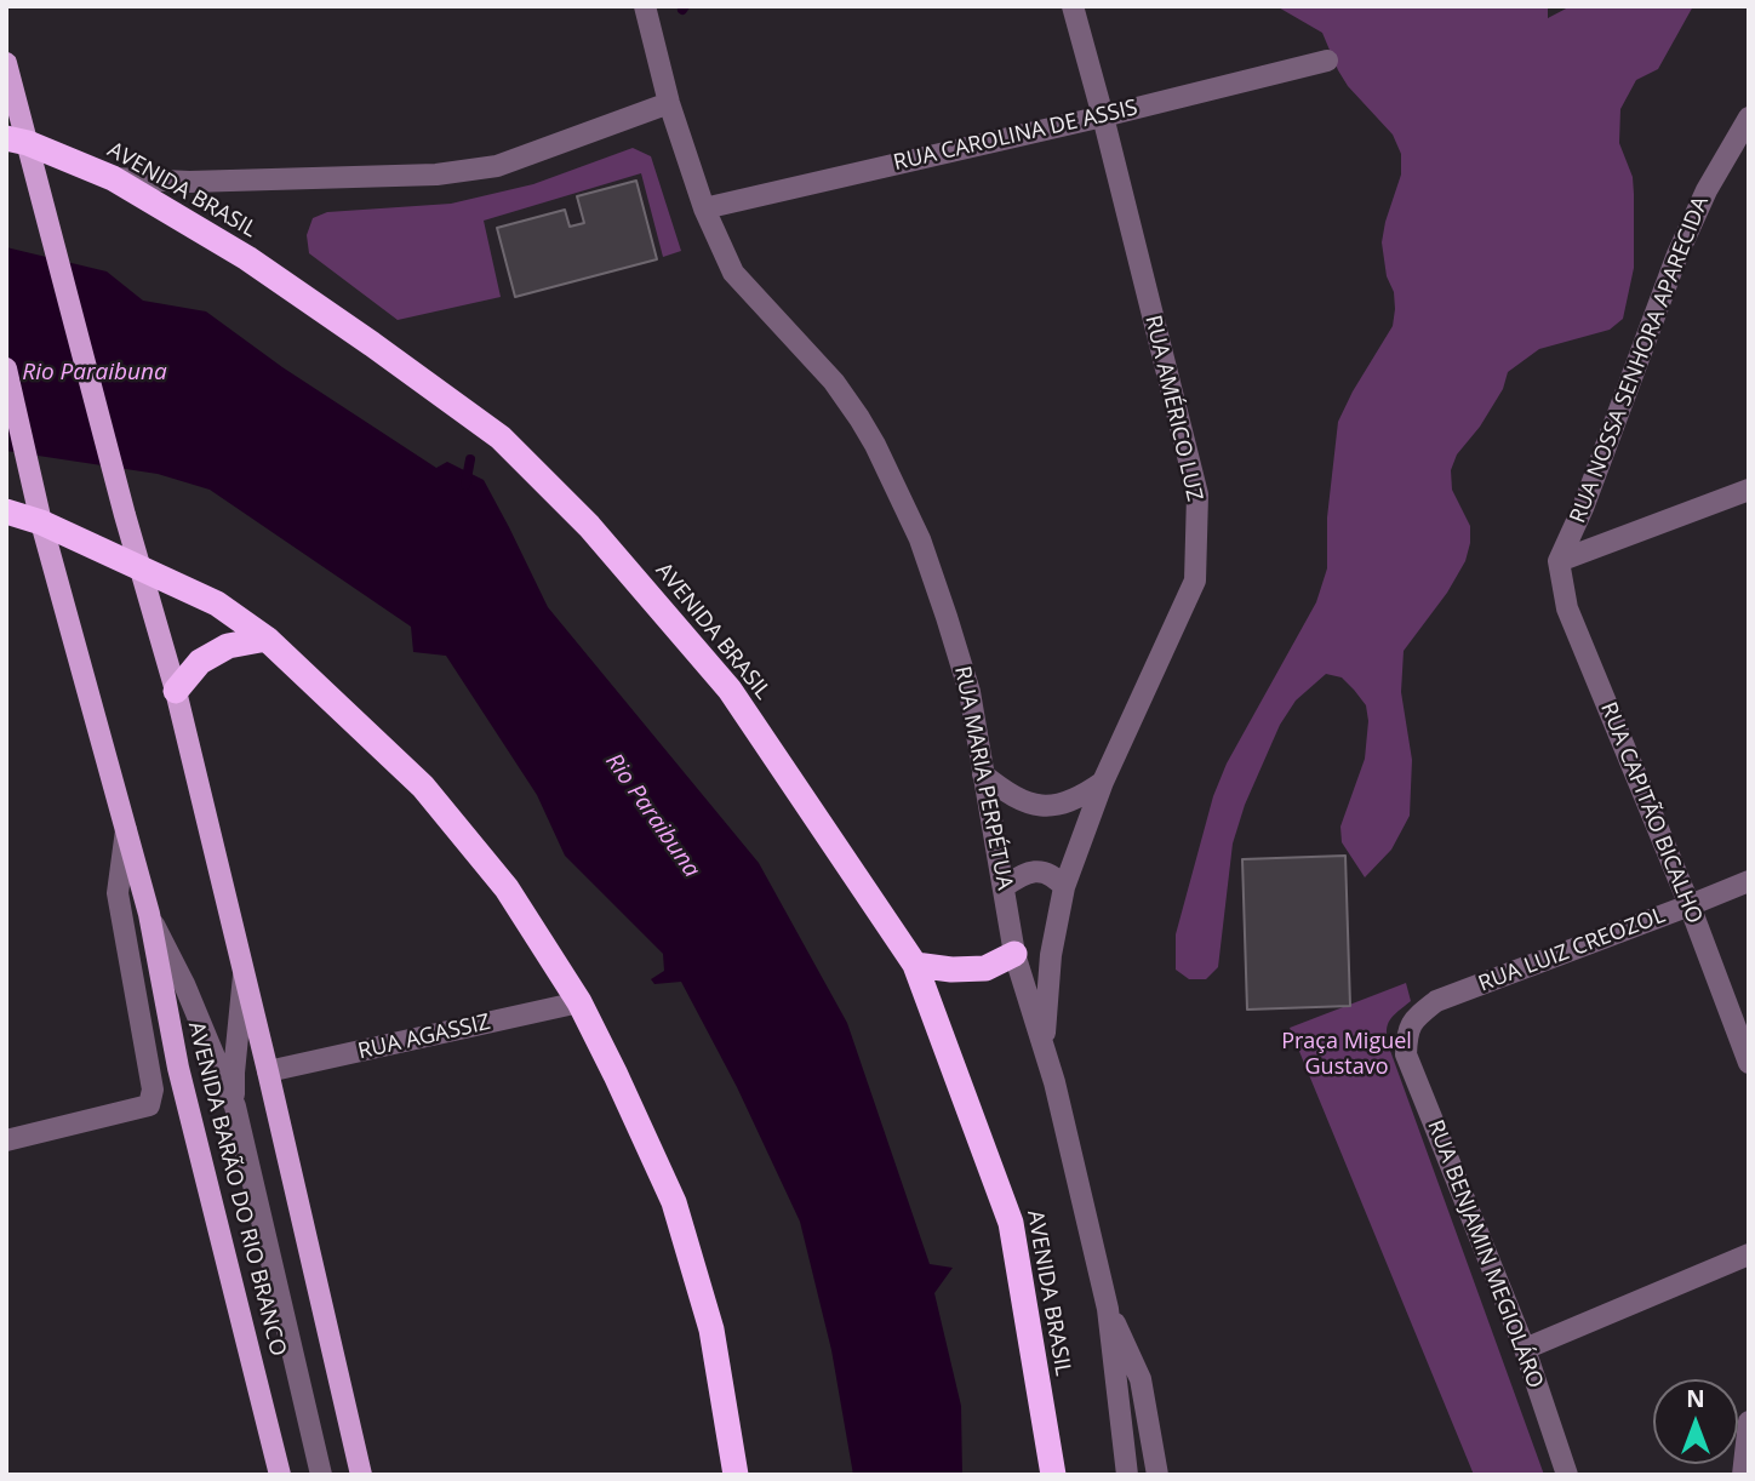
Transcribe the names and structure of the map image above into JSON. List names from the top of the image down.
{
  "streets": {
    "highway": ["AVENIDA BRASIL"],
    "main road": ["AVENIDA BARÃO DO RIO BRANCO"],
    "street": [
      "RUA CAROLINA DE ASSIS",
      "RUA NOSSA SENHORA APARECIDA",
      "RUA AMÉRICO LUZ",
      "RUA MARIA PERPÉTUA",
      "RUA CAPITÃO BICALHO",
      "RUA LUIZ CREOZOL",
      "RUA AGASSIZ",
      "RUA BENJAMIN MEGIOLÁRO"
    ]
  },
  "crossings": [
    ["RUA CAROLINA DE ASSIS", "RUA AMÉRICO LUZ"],
    ["RUA CAROLINA DE ASSIS", "RUA MARIA PERPÉTUA"],
    ["AVENIDA BRASIL", "AVENIDA BARÃO DO RIO BRANCO"],
    ["RUA NOSSA SENHORA APARECIDA", "RUA CAPITÃO BICALHO"],
    ["RUA AMÉRICO LUZ", "RUA MARIA PERPÉTUA"],
    ["RUA CAPITÃO BICALHO", "RUA LUIZ CREOZOL"],
    ["RUA LUIZ CREOZOL", "RUA BENJAMIN MEGIOLÁRO"],
    ["RUA AGASSIZ", "AVENIDA BARÃO DO RIO BRANCO"]
  ],
  "water": ["Rio Paraibuna"],
  "parks": ["Praça Miguel Gustavo"],
  "north": "top"
}
